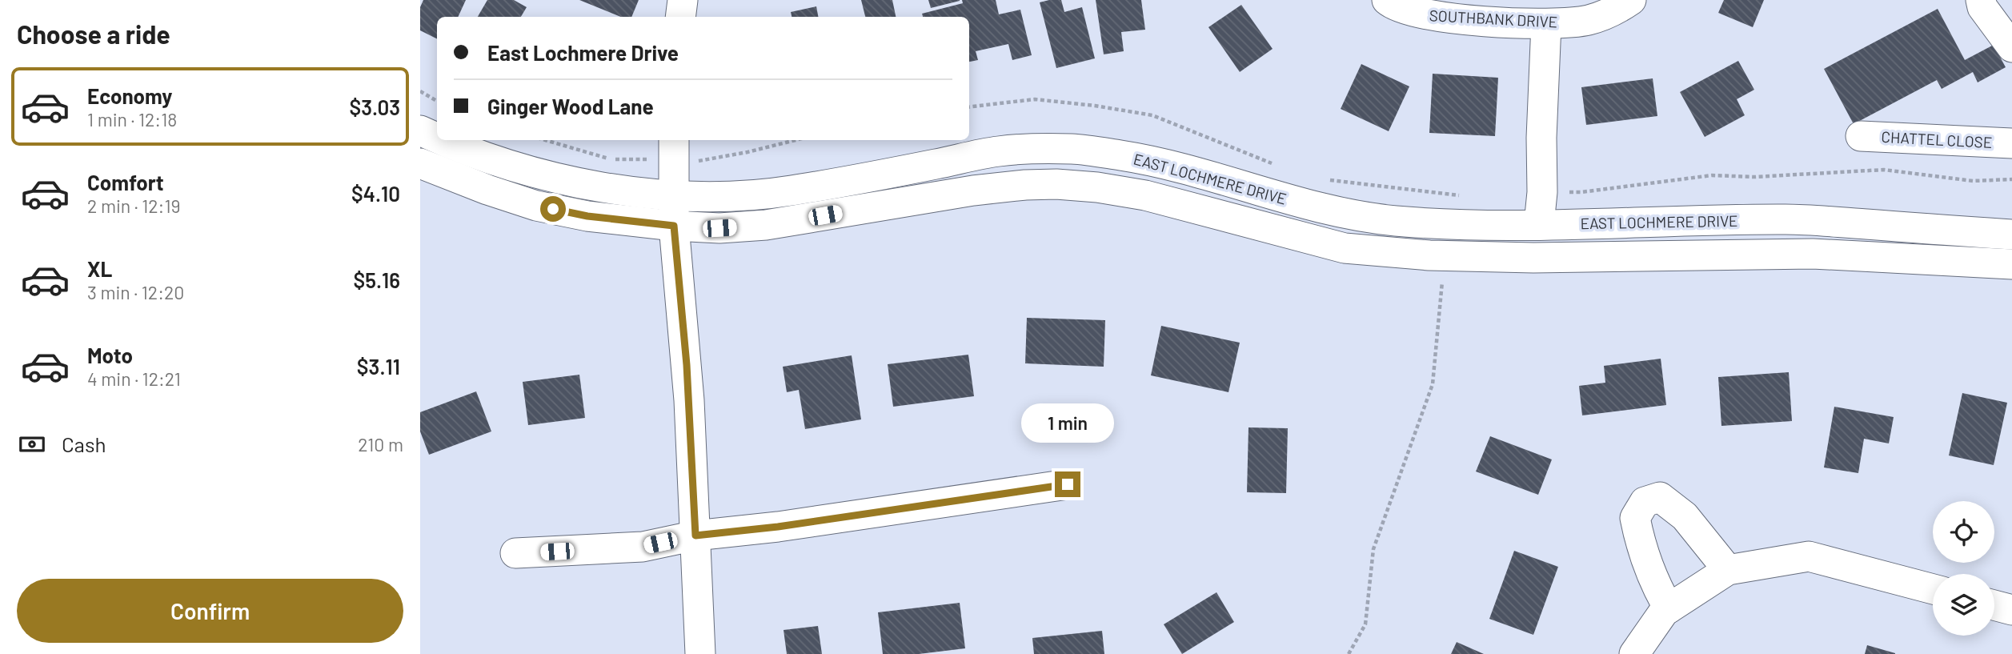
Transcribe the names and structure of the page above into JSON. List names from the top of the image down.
{
  "streets": {
    "street": ["SOUTHBANK DRIVE", "CHATTEL CLOSE", "EAST LOCHMERE DRIVE"]
  },
  "page": {
    "heading": "Choose a ride",
    "banner": ["East Lochmere Drive", "Ginger Wood Lane"],
    "list": [
      {
        "name": "Economy",
        "note": "1 min · 12:18",
        "value": "$3.03"
      },
      {
        "name": "Comfort",
        "note": "2 min · 12:19",
        "value": "$4.10"
      },
      {
        "name": "XL",
        "note": "3 min · 12:20",
        "value": "$5.16"
      },
      {
        "name": "Moto",
        "note": "4 min · 12:21",
        "value": "$3.11"
      }
    ],
    "bubble": "1 min",
    "pay": ["Cash", "210 m"],
    "buttons": "Confirm"
  }
}
